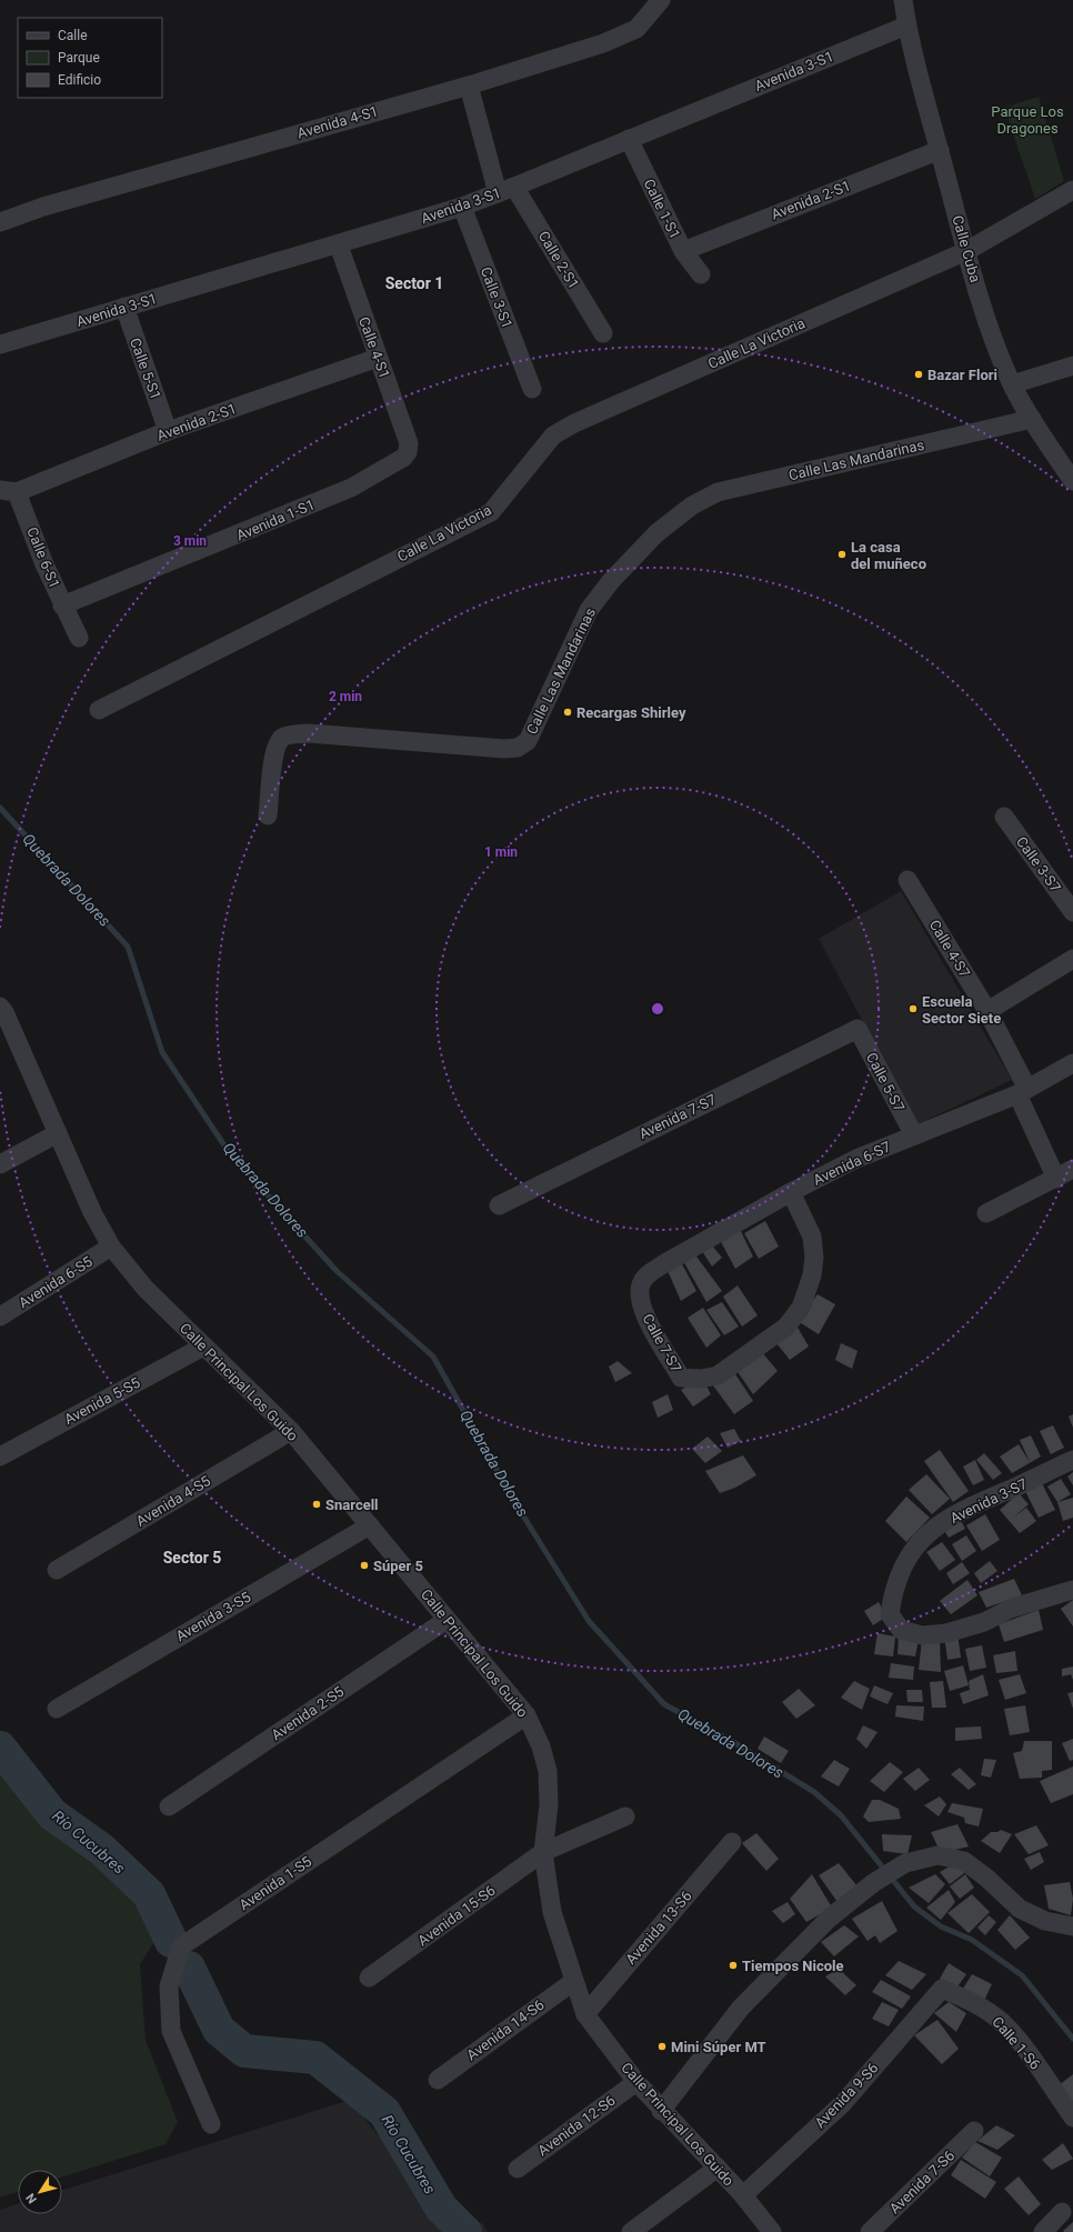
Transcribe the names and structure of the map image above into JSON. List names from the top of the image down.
{
  "streets": {
    "street": [
      "Avenida 3-S1",
      "Avenida 4-S1",
      "Avenida 2-S1",
      "Calle 1-S1",
      "Calle Cuba",
      "Calle 2-S1",
      "Calle 3-S1",
      "Calle La Victoria",
      "Calle 4-S1",
      "Calle 5-S1",
      "Calle Las Mandarinas",
      "Avenida 1-S1",
      "Calle 6-S1",
      "Calle 3-S7",
      "Calle 4-S7",
      "Calle 5-S7",
      "Avenida 7-S7",
      "Avenida 6-S7",
      "Avenida 6-S5",
      "Calle 7-S7",
      "Calle Principal Los Guido",
      "Avenida 5-S5",
      "Avenida 4-S5",
      "Avenida 3-S7",
      "Avenida 3-S5",
      "Avenida 2-S5",
      "Avenida 1-S5",
      "Avenida 15-S6",
      "Avenida 13-S6",
      "Avenida 14-S6",
      "Calle 1-S6",
      "Avenida 9-S6",
      "Avenida 12-S6",
      "Avenida 7-S6"
    ]
  },
  "crossings": [
    ["Avenida 3-S1", "Calle 1-S1"],
    ["Avenida 3-S1", "Calle Cuba"],
    ["Avenida 3-S1", "Calle 2-S1"],
    ["Avenida 3-S1", "Calle 3-S1"],
    ["Avenida 3-S1", "Calle 4-S1"],
    ["Avenida 3-S1", "Calle 5-S1"],
    ["Avenida 4-S1", "Calle 2-S1"],
    ["Avenida 2-S1", "Calle 1-S1"],
    ["Avenida 2-S1", "Calle Cuba"],
    ["Avenida 2-S1", "Calle 4-S1"],
    ["Avenida 2-S1", "Calle 5-S1"],
    ["Avenida 2-S1", "Calle 6-S1"],
    ["Calle Cuba", "Calle La Victoria"],
    ["Calle Cuba", "Calle Las Mandarinas"],
    ["Calle 4-S1", "Avenida 1-S1"],
    ["Avenida 1-S1", "Calle 6-S1"],
    ["Calle 4-S7", "Avenida 6-S7"],
    ["Calle 5-S7", "Avenida 7-S7"],
    ["Calle 5-S7", "Avenida 6-S7"],
    ["Avenida 6-S7", "Calle 7-S7"],
    ["Avenida 6-S5", "Calle Principal Los Guido"],
    ["Calle Principal Los Guido", "Avenida 5-S5"],
    ["Calle Principal Los Guido", "Avenida 4-S5"],
    ["Calle Principal Los Guido", "Avenida 3-S5"],
    ["Calle Principal Los Guido", "Avenida 2-S5"],
    ["Calle Principal Los Guido", "Avenida 1-S5"],
    ["Calle Principal Los Guido", "Avenida 15-S6"],
    ["Calle Principal Los Guido", "Avenida 13-S6"],
    ["Calle Principal Los Guido", "Avenida 14-S6"],
    ["Calle Principal Los Guido", "Avenida 9-S6"],
    ["Calle Principal Los Guido", "Avenida 12-S6"],
    ["Calle 1-S6", "Avenida 9-S6"]
  ],
  "districts": ["Sector 1", "Sector 5"],
  "water": ["Quebrada Dolores", "Río Cucubres"],
  "parks": ["Parque Los Dragones"],
  "places": [
    "Bazar Flori",
    "La casa del muñeco",
    "Recargas Shirley",
    "Escuela Sector Siete",
    "Snarcell",
    "Súper 5",
    "Tiempos Nicole",
    "Mini Súper MT"
  ],
  "legend": ["Calle", "Parque", "Edificio"],
  "north": "bottom left",
  "rings": ["3 min", "2 min", "1 min"]
}
